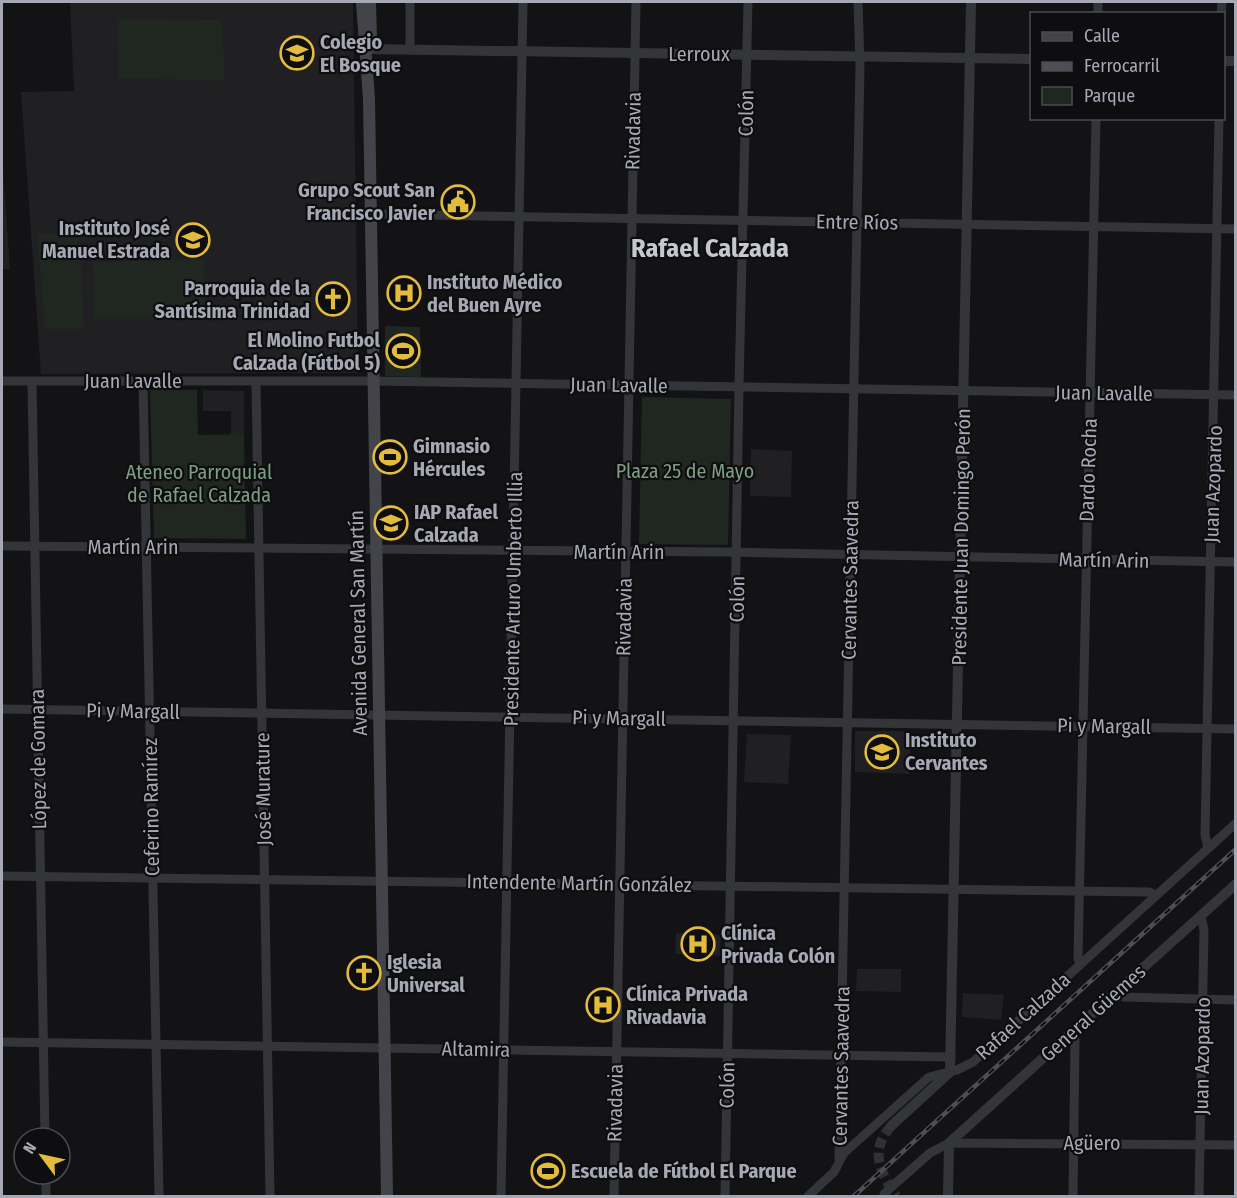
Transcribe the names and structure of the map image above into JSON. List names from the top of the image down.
{
  "streets": {
    "main road": ["Avenida General San Martín"],
    "street": [
      "Lerroux",
      "Colón",
      "Rivadavia",
      "Entre Ríos",
      "Juan Lavalle",
      "Dardo Rocha",
      "Juan Azopardo",
      "Presidente Juan Domingo Perón",
      "Martín Arin",
      "Cervantes Saavedra",
      "Presidente Arturo Umberto Illia",
      "Pi y Margall",
      "López de Gomara",
      "José Murature",
      "Ceferino Ramírez",
      "Intendente Martín González",
      "General Güemes",
      "Rafael Calzada",
      "Altamira",
      "Agüero"
    ]
  },
  "crossings": [
    ["Lerroux", "Colón"],
    ["Lerroux", "Rivadavia"],
    ["Lerroux", "Presidente Juan Domingo Perón"],
    ["Lerroux", "Cervantes Saavedra"],
    ["Lerroux", "Presidente Arturo Umberto Illia"],
    ["Lerroux", "Avenida General San Martín"],
    ["Colón", "Entre Ríos"],
    ["Colón", "Juan Lavalle"],
    ["Colón", "Martín Arin"],
    ["Colón", "Pi y Margall"],
    ["Colón", "Intendente Martín González"],
    ["Colón", "Altamira"],
    ["Rivadavia", "Entre Ríos"],
    ["Rivadavia", "Juan Lavalle"],
    ["Rivadavia", "Martín Arin"],
    ["Rivadavia", "Pi y Margall"],
    ["Rivadavia", "Intendente Martín González"],
    ["Rivadavia", "Altamira"],
    ["Entre Ríos", "Dardo Rocha"],
    ["Entre Ríos", "Juan Azopardo"],
    ["Entre Ríos", "Presidente Juan Domingo Perón"],
    ["Entre Ríos", "Cervantes Saavedra"],
    ["Entre Ríos", "Presidente Arturo Umberto Illia"],
    ["Entre Ríos", "Avenida General San Martín"],
    ["Juan Lavalle", "Dardo Rocha"],
    ["Juan Lavalle", "Juan Azopardo"],
    ["Juan Lavalle", "Presidente Juan Domingo Perón"],
    ["Juan Lavalle", "Cervantes Saavedra"],
    ["Juan Lavalle", "Presidente Arturo Umberto Illia"],
    ["Juan Lavalle", "Avenida General San Martín"],
    ["Juan Lavalle", "López de Gomara"],
    ["Juan Lavalle", "José Murature"],
    ["Juan Lavalle", "Ceferino Ramírez"],
    ["Dardo Rocha", "Martín Arin"],
    ["Dardo Rocha", "Pi y Margall"],
    ["Dardo Rocha", "Intendente Martín González"],
    ["Dardo Rocha", "Rafael Calzada"],
    ["Juan Azopardo", "Martín Arin"],
    ["Juan Azopardo", "Pi y Margall"],
    ["Juan Azopardo", "General Güemes"],
    ["Juan Azopardo", "Rafael Calzada"],
    ["Juan Azopardo", "Agüero"],
    ["Presidente Juan Domingo Perón", "Martín Arin"],
    ["Presidente Juan Domingo Perón", "Pi y Margall"],
    ["Presidente Juan Domingo Perón", "Intendente Martín González"],
    ["Presidente Juan Domingo Perón", "Rafael Calzada"],
    ["Presidente Juan Domingo Perón", "Altamira"],
    ["Martín Arin", "Cervantes Saavedra"],
    ["Martín Arin", "Presidente Arturo Umberto Illia"],
    ["Martín Arin", "Avenida General San Martín"],
    ["Martín Arin", "López de Gomara"],
    ["Martín Arin", "José Murature"],
    ["Martín Arin", "Ceferino Ramírez"],
    ["Cervantes Saavedra", "Pi y Margall"],
    ["Cervantes Saavedra", "Intendente Martín González"],
    ["Cervantes Saavedra", "Rafael Calzada"],
    ["Cervantes Saavedra", "Altamira"],
    ["Presidente Arturo Umberto Illia", "Pi y Margall"],
    ["Presidente Arturo Umberto Illia", "Intendente Martín González"],
    ["Presidente Arturo Umberto Illia", "Altamira"],
    ["Avenida General San Martín", "Pi y Margall"],
    ["Avenida General San Martín", "Intendente Martín González"],
    ["Avenida General San Martín", "Altamira"],
    ["Pi y Margall", "López de Gomara"],
    ["Pi y Margall", "José Murature"],
    ["Pi y Margall", "Ceferino Ramírez"],
    ["López de Gomara", "Intendente Martín González"],
    ["López de Gomara", "Altamira"],
    ["José Murature", "Intendente Martín González"],
    ["José Murature", "Altamira"],
    ["Ceferino Ramírez", "Intendente Martín González"],
    ["Ceferino Ramírez", "Altamira"],
    ["Intendente Martín González", "Rafael Calzada"],
    ["General Güemes", "Agüero"]
  ],
  "districts": ["Rafael Calzada"],
  "parks": ["Plaza 25 de Mayo", "Ateneo Parroquial de Rafael Calzada"],
  "places": {
    "school or university": [
      "Colegio El Bosque",
      "Instituto José Manuel Estrada",
      "IAP Rafael Calzada",
      "Instituto Cervantes"
    ],
    "public building": ["Grupo Scout San Francisco Javier"],
    "hospital": ["Instituto Médico del Buen Ayre", "Clínica Privada Colón", "Clínica Privada Rivadavia"],
    "church": ["Parroquia de la Santísima Trinidad", "Iglesia Universal"],
    "sports": ["El Molino Futbol Calzada (Fútbol 5)", "Gimnasio Hércules", "Escuela de Fútbol El Parque"]
  },
  "legend": ["Calle", "Ferrocarril", "Parque"],
  "north": "top left"
}
